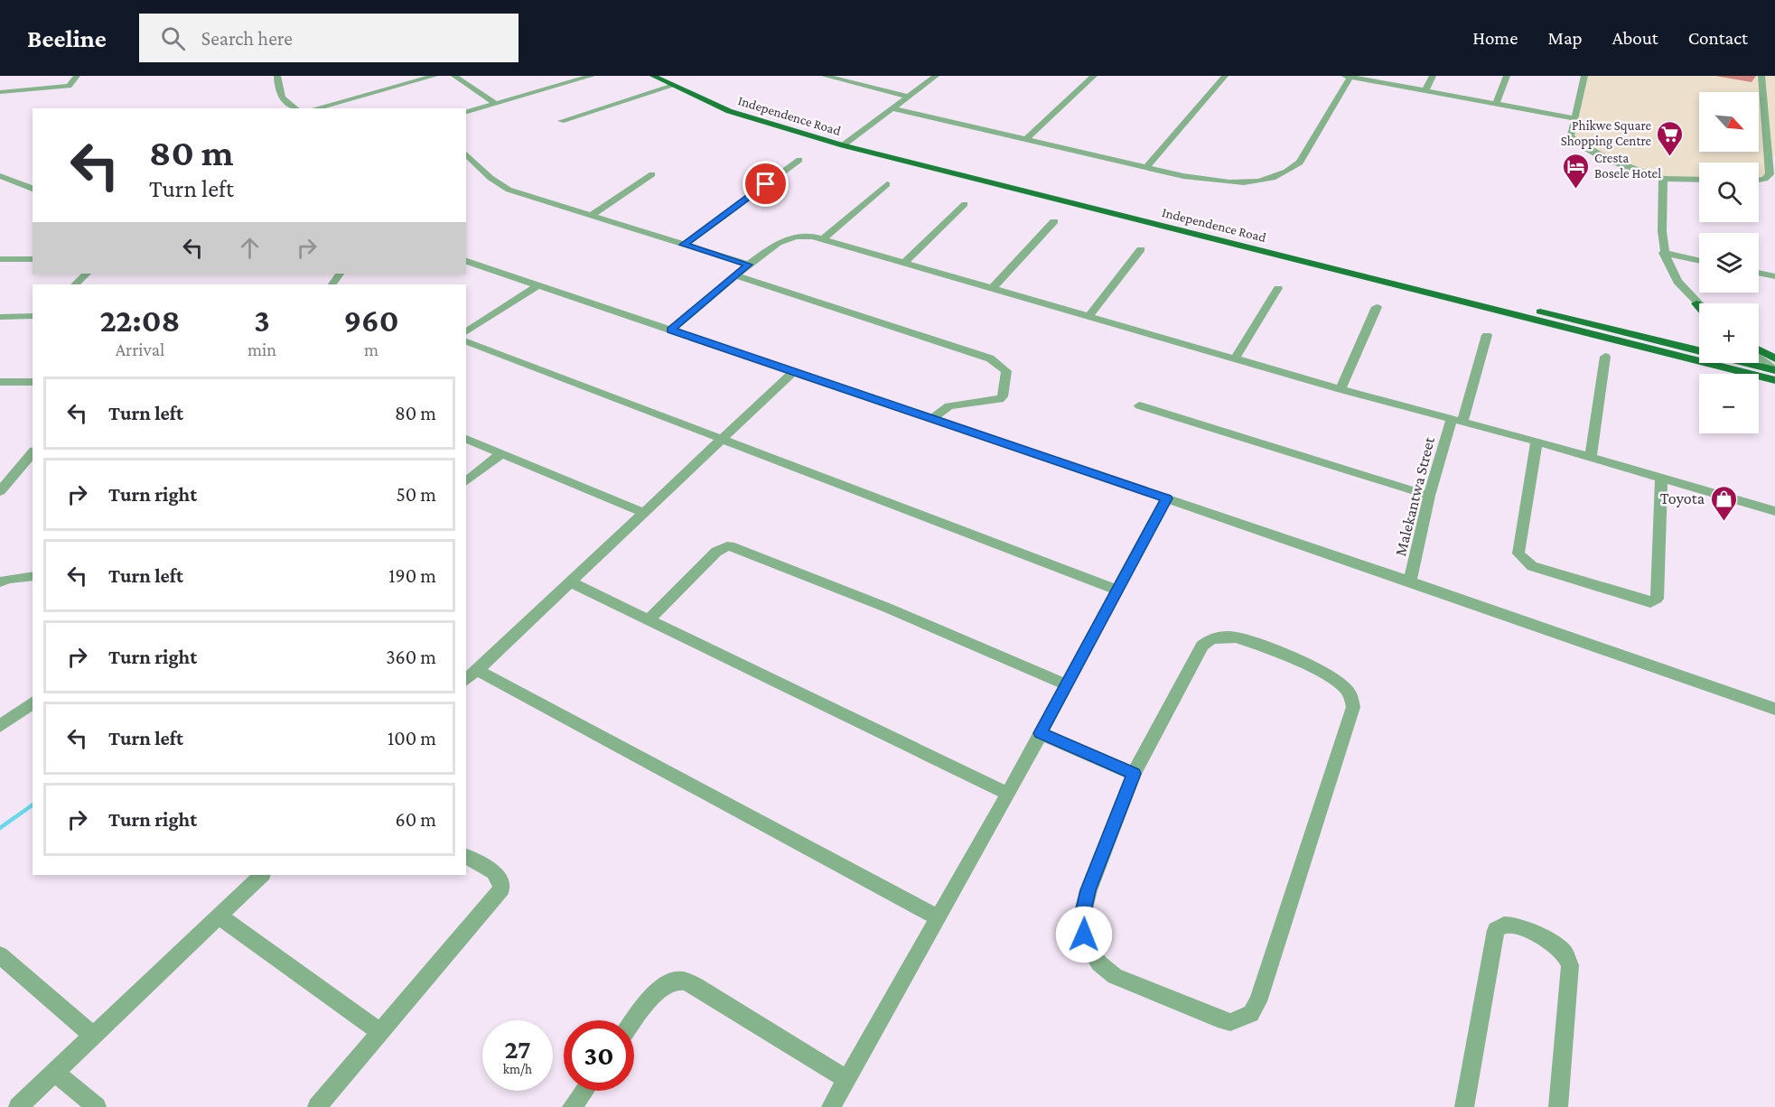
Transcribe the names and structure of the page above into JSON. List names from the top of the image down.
{
  "streets": {
    "main road": ["Independence Road"],
    "street": ["Malekantwa Street"]
  },
  "places": {
    "supermarket": ["Phikwe Square Shopping Centre"],
    "hotel": ["Cresta Bosele Hotel"],
    "shop": ["Toyota"]
  },
  "north": "bottom right",
  "page": {
    "header": "Beeline",
    "search": "Search here",
    "nav": [
      "Home",
      "Map",
      "About",
      "Contact"
    ],
    "map_buttons": ["+", "−"],
    "turn": ["80 m", "Turn left"],
    "eta": [
      "22:08",
      "Arrival",
      "3",
      "min",
      "960",
      "m"
    ],
    "list": [
      {
        "name": "Turn left",
        "value": "80 m"
      },
      {
        "name": "Turn right",
        "value": "50 m"
      },
      {
        "name": "Turn left",
        "value": "190 m"
      },
      {
        "name": "Turn right",
        "value": "360 m"
      },
      {
        "name": "Turn left",
        "value": "100 m"
      },
      {
        "name": "Turn right",
        "value": "60 m"
      }
    ],
    "speed": "27 km/h",
    "limit": "30"
  }
}
